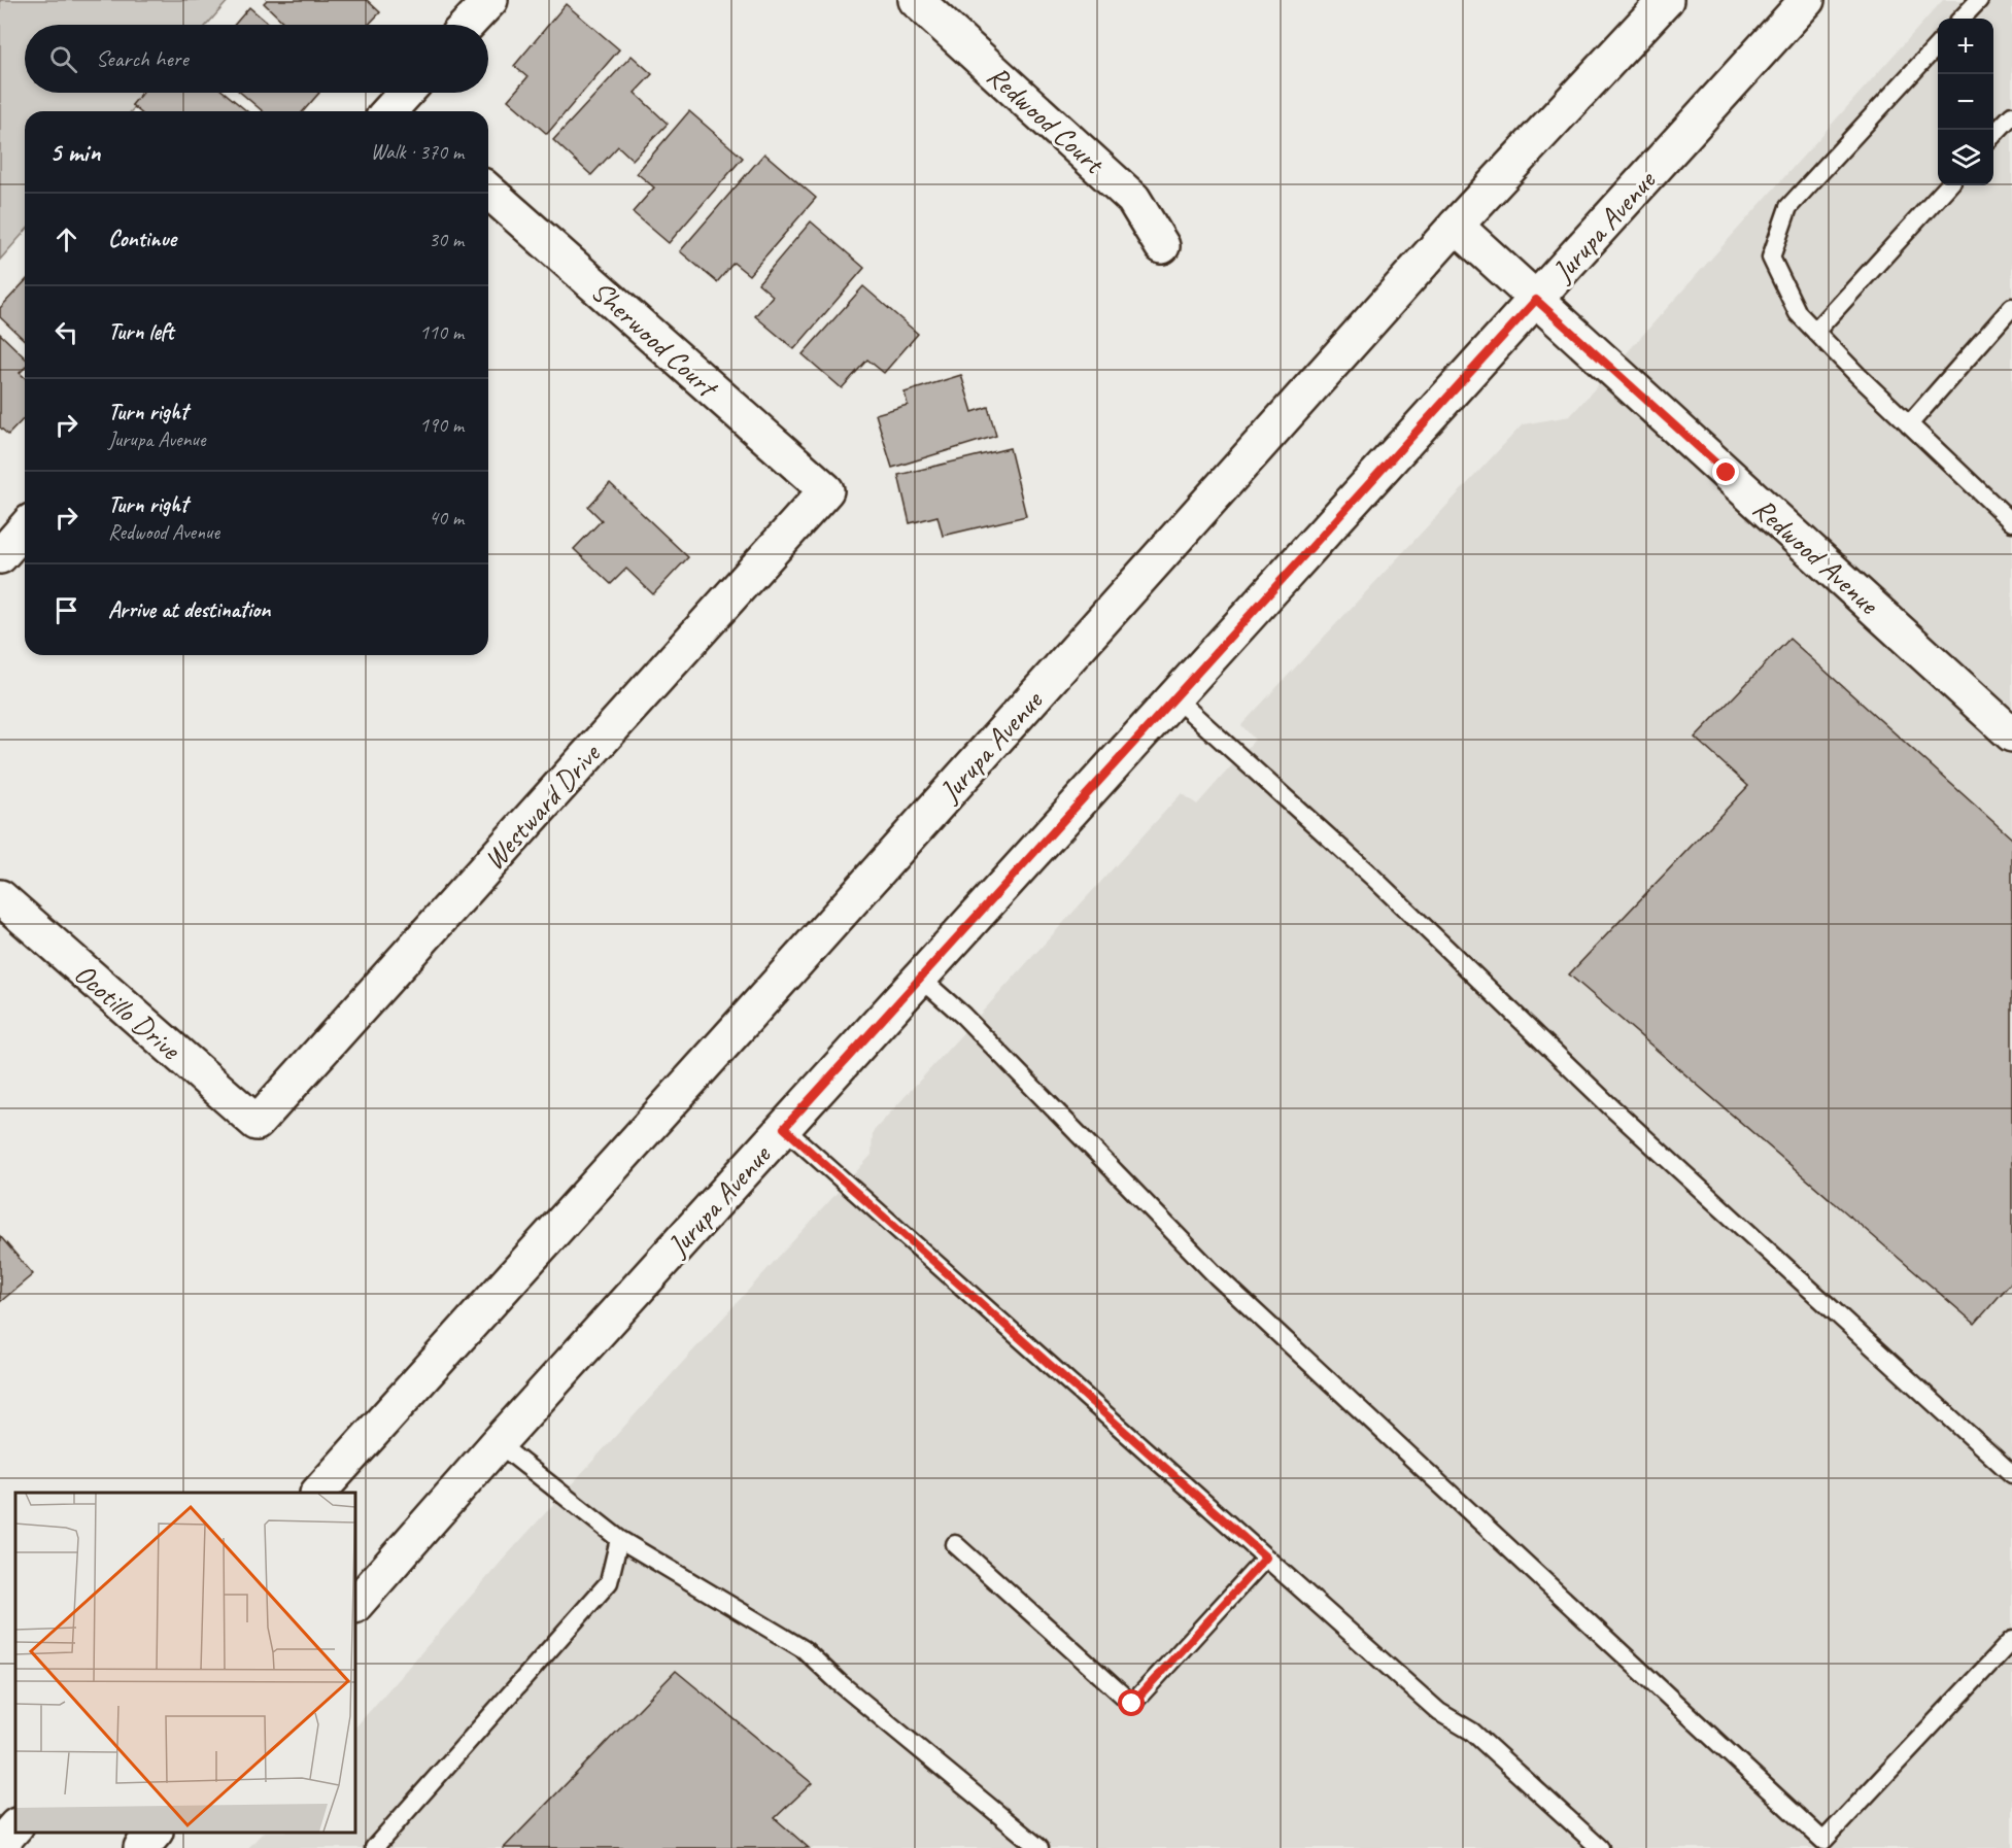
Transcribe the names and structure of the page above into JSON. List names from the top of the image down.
{
  "streets": {
    "main road": [
      "Redwood Court",
      "Jurupa Avenue",
      "Sherwood Court",
      "Redwood Avenue",
      "Westward Drive",
      "Ocotillo Drive"
    ]
  },
  "crossings": [
    ["Jurupa Avenue", "Redwood Avenue"],
    ["Sherwood Court", "Westward Drive"],
    ["Westward Drive", "Ocotillo Drive"]
  ],
  "page": {
    "map_buttons": ["+", "−"],
    "search": "Search here",
    "heading": ["5 min", "Walk · 370 m"],
    "list": [
      ["Continue", "30 m"],
      ["Turn left", "110 m"],
      ["Turn right", "Jurupa Avenue", "190 m"],
      ["Turn right", "Redwood Avenue", "40 m"],
      "Arrive at destination"
    ]
  }
}
